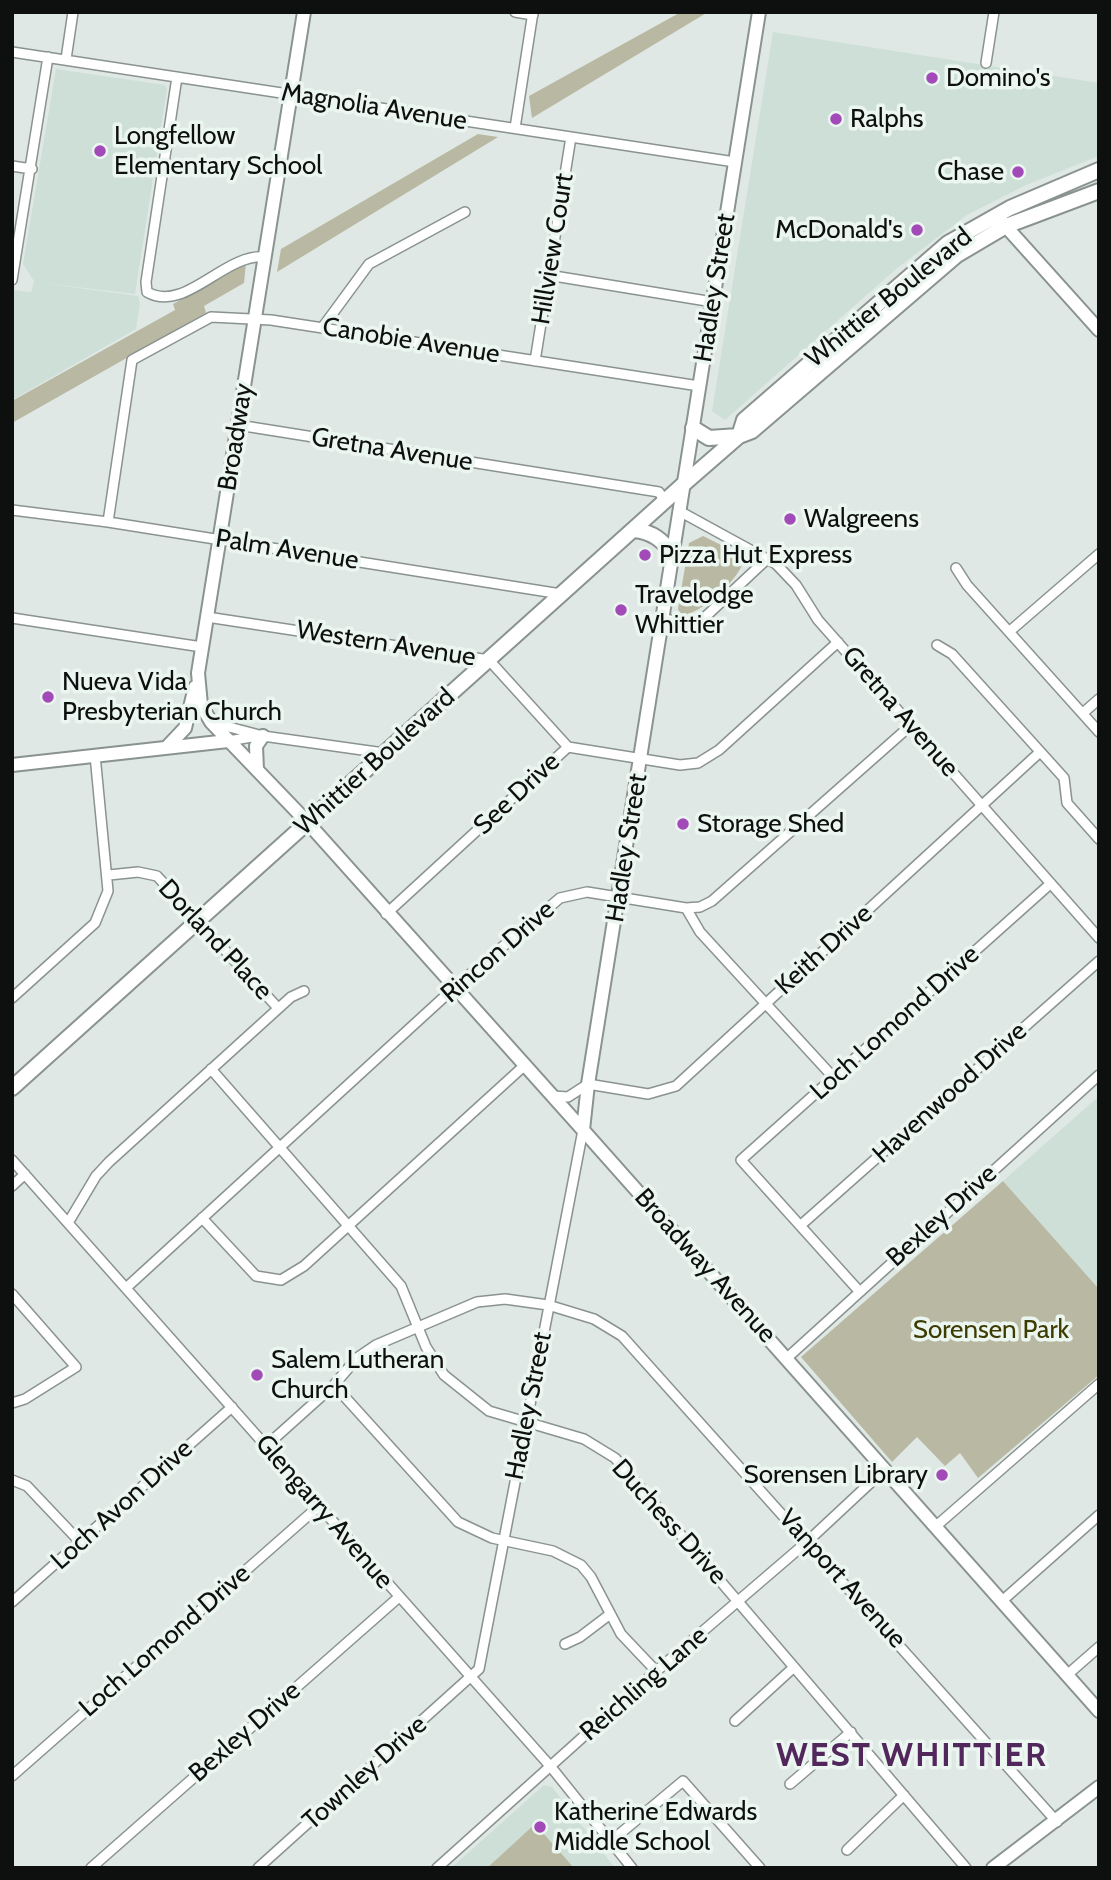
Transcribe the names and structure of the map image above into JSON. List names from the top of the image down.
{
  "streets": {
    "main road": ["Whittier Boulevard"],
    "street": [
      "Magnolia Avenue",
      "Hillview Court",
      "Hadley Street",
      "Canobie Avenue",
      "Broadway",
      "Gretna Avenue",
      "Palm Avenue",
      "Western Avenue",
      "See Drive",
      "Dorland Place",
      "Keith Drive",
      "Rincon Drive",
      "Loch Lomond Drive",
      "Havenwood Drive",
      "Bexley Drive",
      "Broadway Avenue",
      "Loch Avon Drive",
      "Glengarry Avenue",
      "Duchess Drive",
      "Vanport Avenue",
      "Reichling Lane",
      "Townley Drive"
    ]
  },
  "crossings": [
    ["Magnolia Avenue", "Hillview Court"],
    ["Magnolia Avenue", "Hadley Street"],
    ["Magnolia Avenue", "Broadway"],
    ["Hillview Court", "Canobie Avenue"],
    ["Hadley Street", "Whittier Boulevard"],
    ["Hadley Street", "Canobie Avenue"],
    ["Hadley Street", "Gretna Avenue"],
    ["Hadley Street", "See Drive"],
    ["Hadley Street", "Keith Drive"],
    ["Hadley Street", "Rincon Drive"],
    ["Hadley Street", "Broadway Avenue"],
    ["Hadley Street", "Glengarry Avenue"],
    ["Hadley Street", "Duchess Drive"],
    ["Hadley Street", "Vanport Avenue"],
    ["Hadley Street", "Townley Drive"],
    ["Whittier Boulevard", "Broadway"],
    ["Whittier Boulevard", "Gretna Avenue"],
    ["Whittier Boulevard", "Palm Avenue"],
    ["Whittier Boulevard", "Western Avenue"],
    ["Whittier Boulevard", "Dorland Place"],
    ["Whittier Boulevard", "Broadway Avenue"],
    ["Canobie Avenue", "Broadway"],
    ["Canobie Avenue", "Palm Avenue"],
    ["Broadway", "Gretna Avenue"],
    ["Broadway", "Palm Avenue"],
    ["Broadway", "Western Avenue"],
    ["Broadway", "Broadway Avenue"],
    ["Gretna Avenue", "See Drive"],
    ["Gretna Avenue", "Keith Drive"],
    ["Gretna Avenue", "Rincon Drive"],
    ["Gretna Avenue", "Loch Lomond Drive"],
    ["Western Avenue", "See Drive"],
    ["See Drive", "Broadway Avenue"],
    ["Rincon Drive", "Broadway Avenue"],
    ["Rincon Drive", "Glengarry Avenue"],
    ["Rincon Drive", "Duchess Drive"],
    ["Loch Lomond Drive", "Havenwood Drive"],
    ["Loch Lomond Drive", "Glengarry Avenue"],
    ["Bexley Drive", "Broadway Avenue"],
    ["Bexley Drive", "Glengarry Avenue"],
    ["Broadway Avenue", "Reichling Lane"],
    ["Loch Avon Drive", "Glengarry Avenue"],
    ["Glengarry Avenue", "Reichling Lane"],
    ["Glengarry Avenue", "Townley Drive"],
    ["Duchess Drive", "Reichling Lane"],
    ["Vanport Avenue", "Reichling Lane"]
  ],
  "districts": ["WEST WHITTIER"],
  "parks": ["Sorensen Park"],
  "places": [
    "Domino's",
    "Ralphs",
    "Longfellow Elementary School",
    "Chase",
    "McDonald's",
    "Walgreens",
    "Pizza Hut Express",
    "Travelodge Whittier",
    "Nueva Vida Presbyterian Church",
    "Storage Shed",
    "Salem Lutheran Church",
    "Sorensen Library",
    "Katherine Edwards Middle School"
  ]
}
